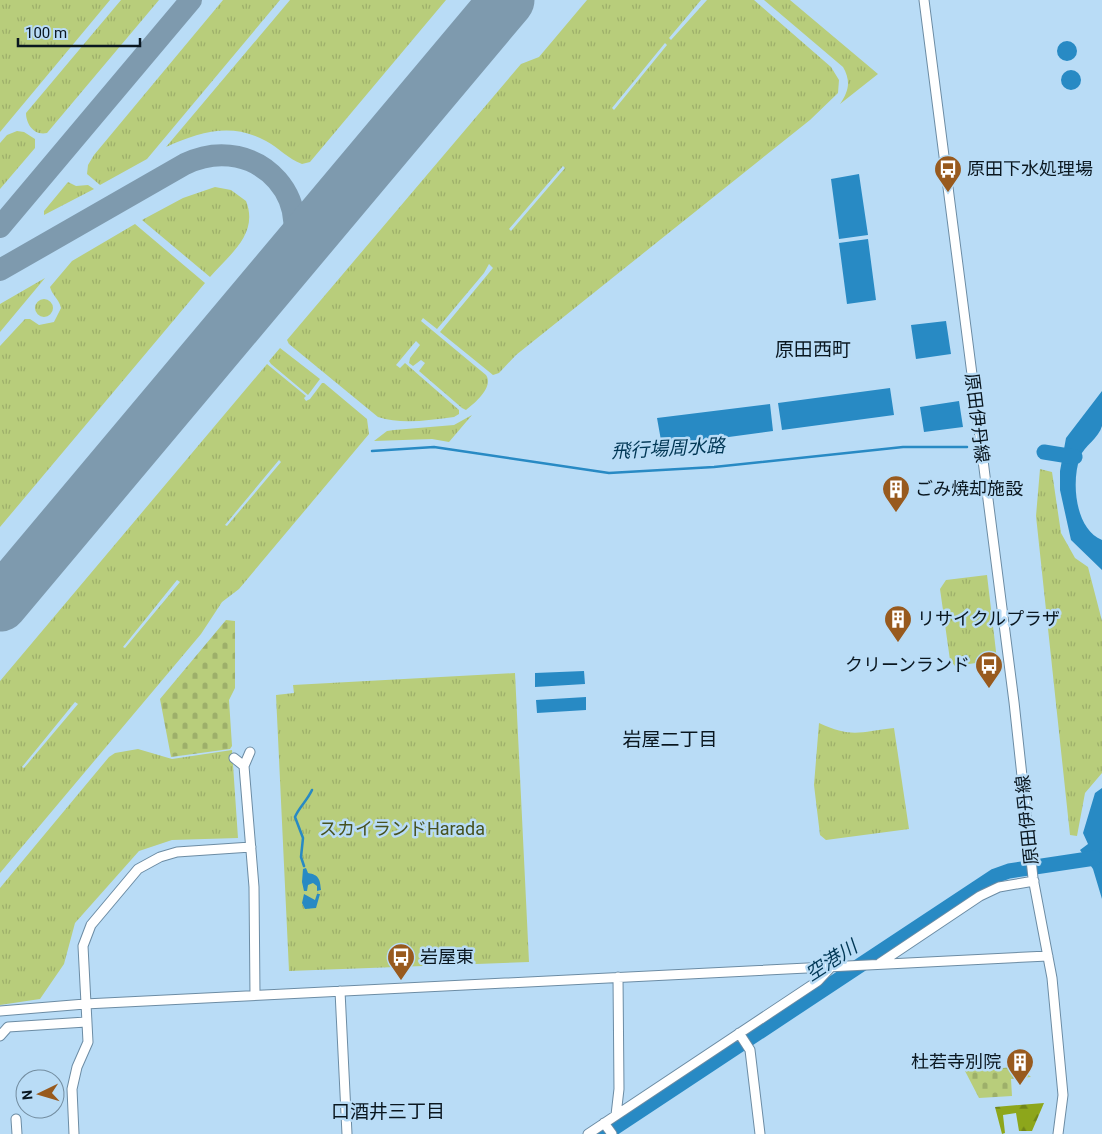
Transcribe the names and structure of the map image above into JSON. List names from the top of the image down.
{
  "streets": {
    "street": ["原田伊丹線"]
  },
  "districts": ["原田西町", "岩屋二丁目", "口酒井三丁目"],
  "water": ["飛行場周水路", "空港川"],
  "parks": ["スカイランドHarada"],
  "places": {
    "bus stop": ["原田下水処理場", "クリーンランド", "岩屋東"],
    "building": ["ごみ焼却施設", "リサイクルプラザ", "杜若寺別院"]
  },
  "scale_bar": "100 m",
  "north": "left"
}
